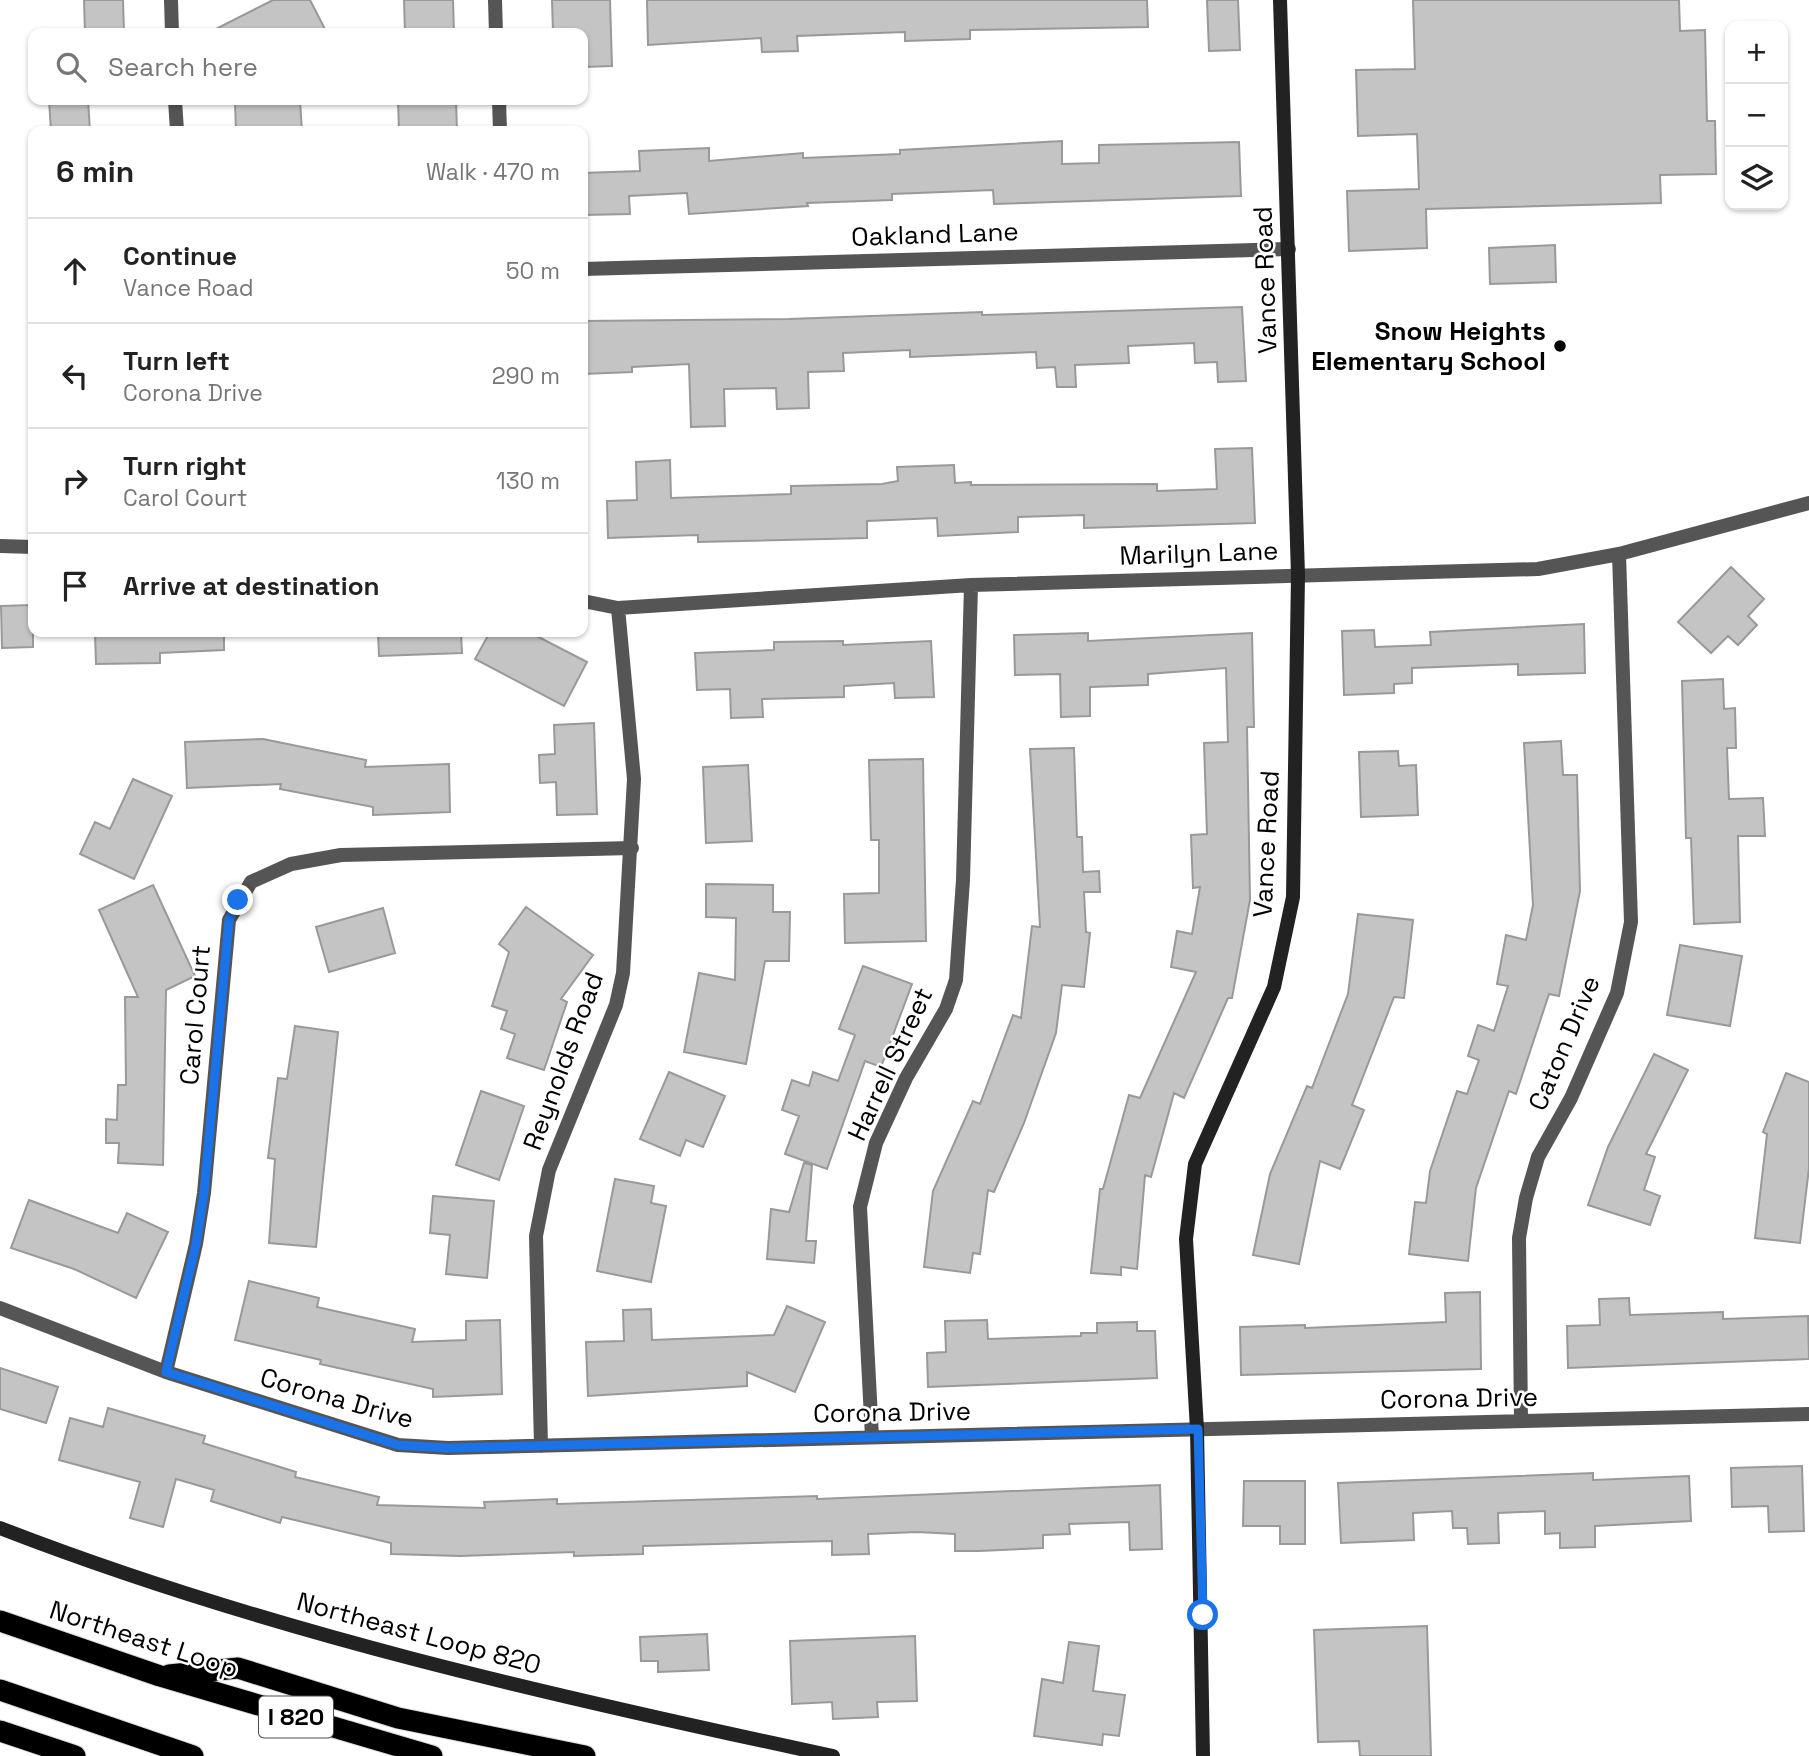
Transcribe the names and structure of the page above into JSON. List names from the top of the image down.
{
  "streets": {
    "highway": ["Northeast Loop", "I 820"],
    "street": [
      "Oakland Lane",
      "Vance Road",
      "Marilyn Lane",
      "Carol Court",
      "Caton Drive",
      "Reynolds Road",
      "Harrell Street",
      "Corona Drive",
      "Northeast Loop 820"
    ]
  },
  "crossings": [
    ["Oakland Lane", "Vance Road"],
    ["Vance Road", "Marilyn Lane"],
    ["Vance Road", "Corona Drive"],
    ["Marilyn Lane", "Caton Drive"],
    ["Marilyn Lane", "Reynolds Road"],
    ["Marilyn Lane", "Harrell Street"],
    ["Carol Court", "Reynolds Road"],
    ["Carol Court", "Corona Drive"],
    ["Caton Drive", "Corona Drive"],
    ["Reynolds Road", "Corona Drive"],
    ["Harrell Street", "Corona Drive"]
  ],
  "places": ["Snow Heights Elementary School"],
  "page": {
    "map_buttons": ["+", "−"],
    "search": "Search here",
    "heading": ["6 min", "Walk · 470 m"],
    "list": [
      ["Continue", "Vance Road", "50 m"],
      ["Turn left", "Corona Drive", "290 m"],
      ["Turn right", "Carol Court", "130 m"],
      "Arrive at destination"
    ]
  }
}
